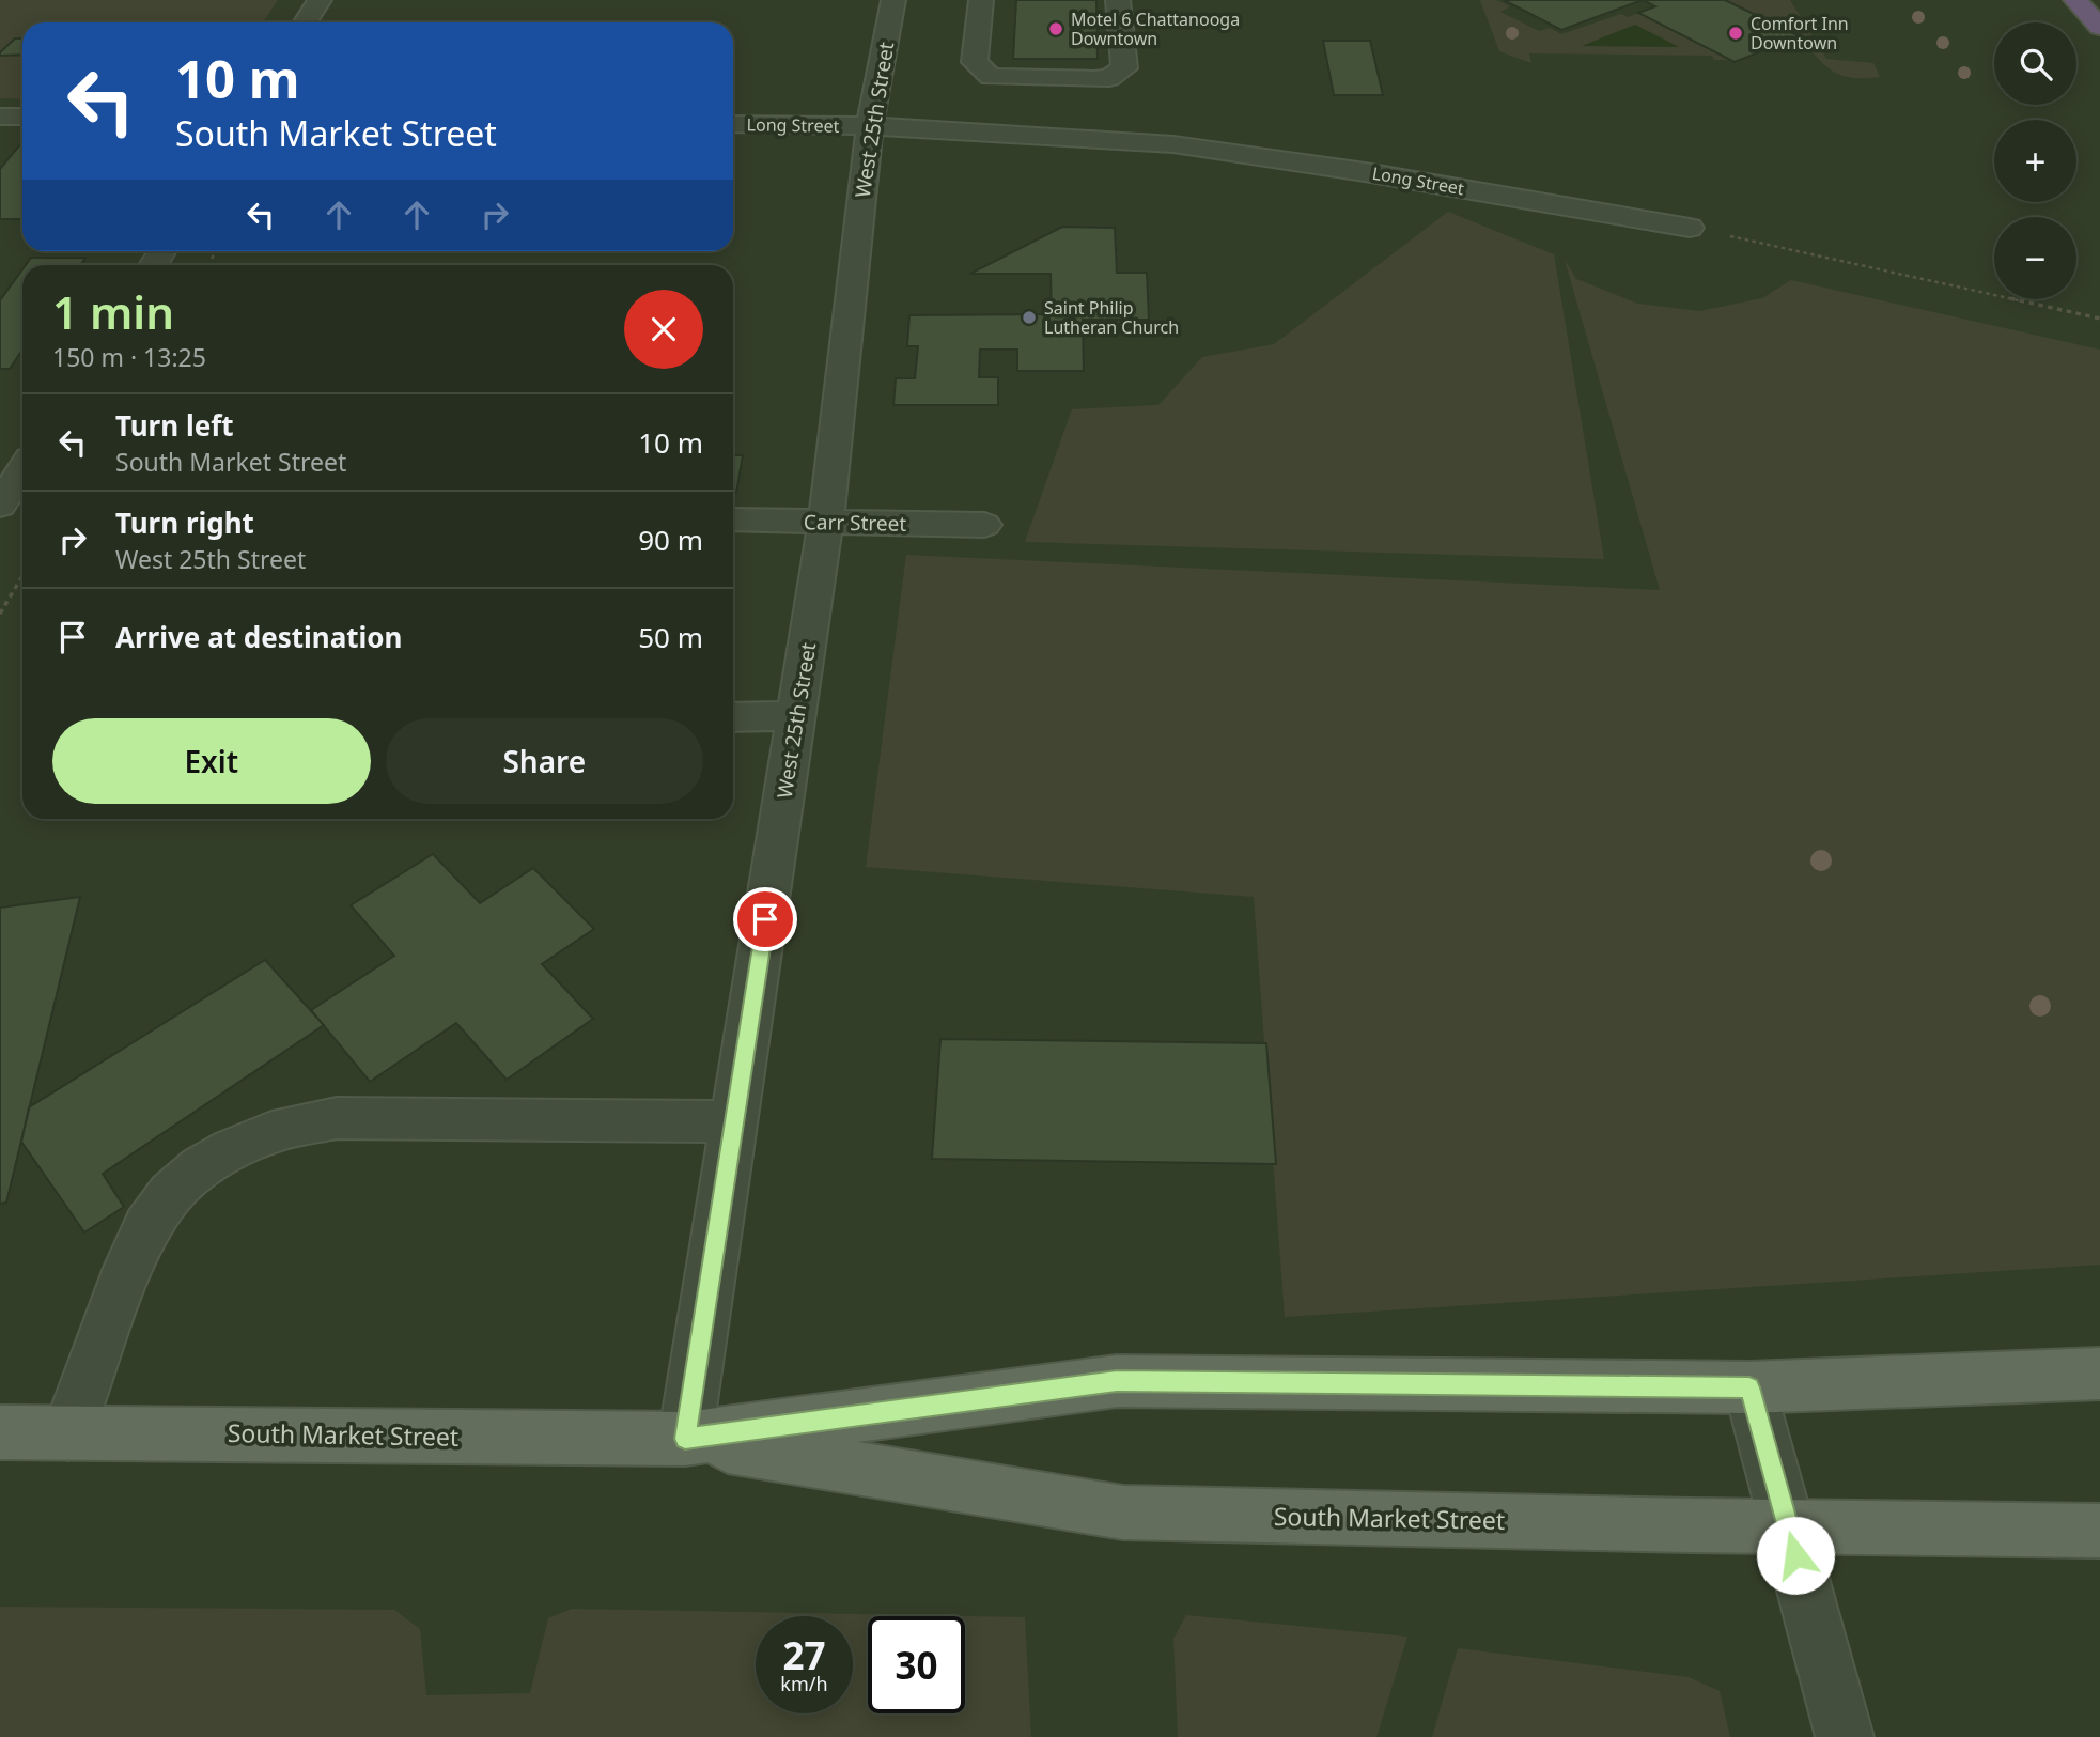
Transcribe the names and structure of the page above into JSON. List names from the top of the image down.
{
  "streets": {
    "main road": ["South Market Street"],
    "street": ["West 25th Street", "Long Street", "Carr Street"]
  },
  "crossings": [
    ["West 25th Street", "Long Street"],
    ["West 25th Street", "Carr Street"],
    ["West 25th Street", "South Market Street"]
  ],
  "places": ["Motel 6 Chattanooga Downtown", "Comfort Inn Downtown", "Saint Philip Lutheran Church"],
  "page": {
    "map_buttons": ["+", "−"],
    "turn": ["10 m", "South Market Street"],
    "heading": ["1 min", "150 m · 13:25"],
    "list": [
      {
        "name": "Turn left",
        "note": "South Market Street",
        "value": "10 m"
      },
      {
        "name": "Turn right",
        "note": "West 25th Street",
        "value": "90 m"
      },
      {
        "name": "Arrive at destination",
        "value": "50 m"
      }
    ],
    "buttons": ["Exit", "Share"],
    "speed": "27 km/h",
    "limit": "30"
  }
}
